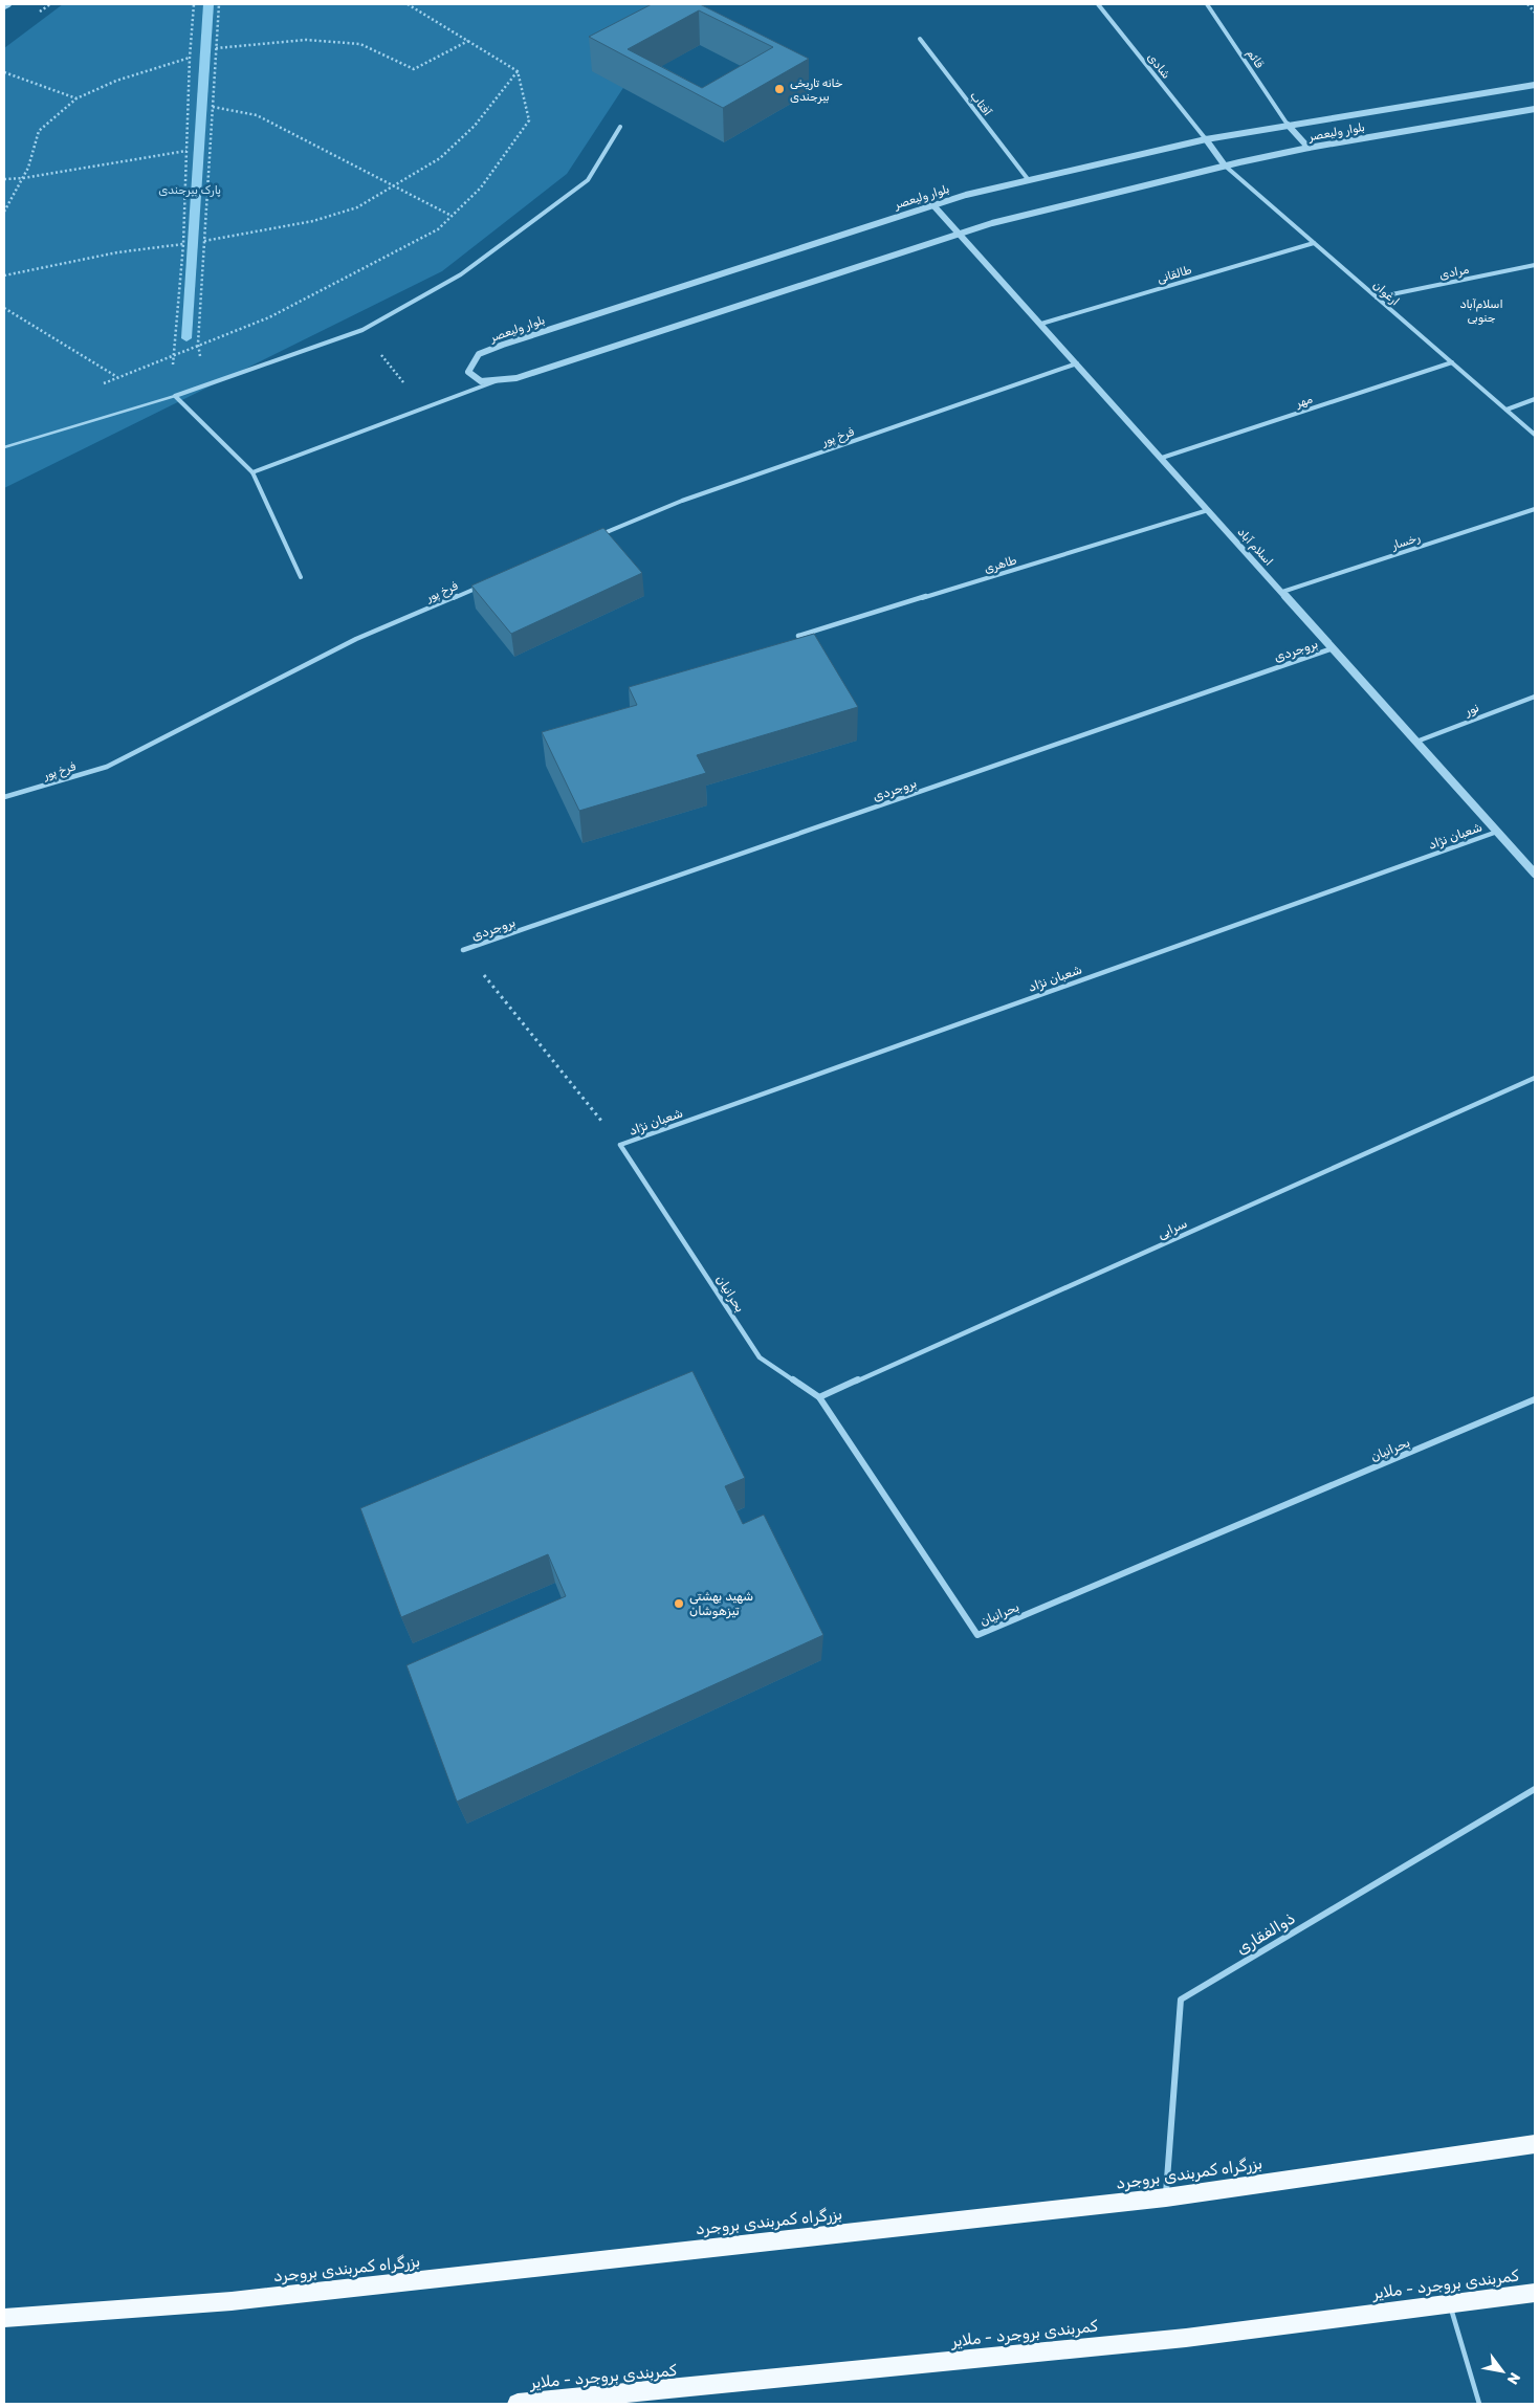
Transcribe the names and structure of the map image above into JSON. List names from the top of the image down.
{
  "streets": {
    "highway": ["بزرگراه کمربندی بروجرد", "کمربندی بروجرد - ملایر"],
    "street": [
      "قائم",
      "شادی",
      "آفتاب",
      "بلوار ولیعصر",
      "مرادی",
      "طالقانی",
      "ارغوان",
      "مهر",
      "فرخ پور",
      "رخسار",
      "اسلام آباد",
      "طاهری",
      "بروجردی",
      "نور",
      "شعبان نژاد",
      "سرایی",
      "بحرانیان",
      "ذوالفقاری"
    ]
  },
  "crossings": [
    ["قائم", "بلوار ولیعصر"],
    ["شادی", "بلوار ولیعصر"],
    ["آفتاب", "بلوار ولیعصر"],
    ["بلوار ولیعصر", "ارغوان"],
    ["بلوار ولیعصر", "اسلام آباد"],
    ["مرادی", "ارغوان"],
    ["طالقانی", "ارغوان"],
    ["طالقانی", "اسلام آباد"],
    ["ارغوان", "مهر"],
    ["مهر", "اسلام آباد"],
    ["فرخ پور", "اسلام آباد"],
    ["رخسار", "اسلام آباد"],
    ["اسلام آباد", "طاهری"],
    ["اسلام آباد", "بروجردی"],
    ["اسلام آباد", "نور"],
    ["اسلام آباد", "شعبان نژاد"],
    ["شعبان نژاد", "بحرانیان"],
    ["سرایی", "بحرانیان"],
    ["ذوالفقاری", "بزرگراه کمربندی بروجرد"]
  ],
  "districts": ["اسلام‌‌آباد جنوبی"],
  "parks": ["پارک بیرجندی"],
  "places": ["خانه تاریخی بیرجندی", "شهید بهشتی تیزهوشان"],
  "north": "bottom right"
}
